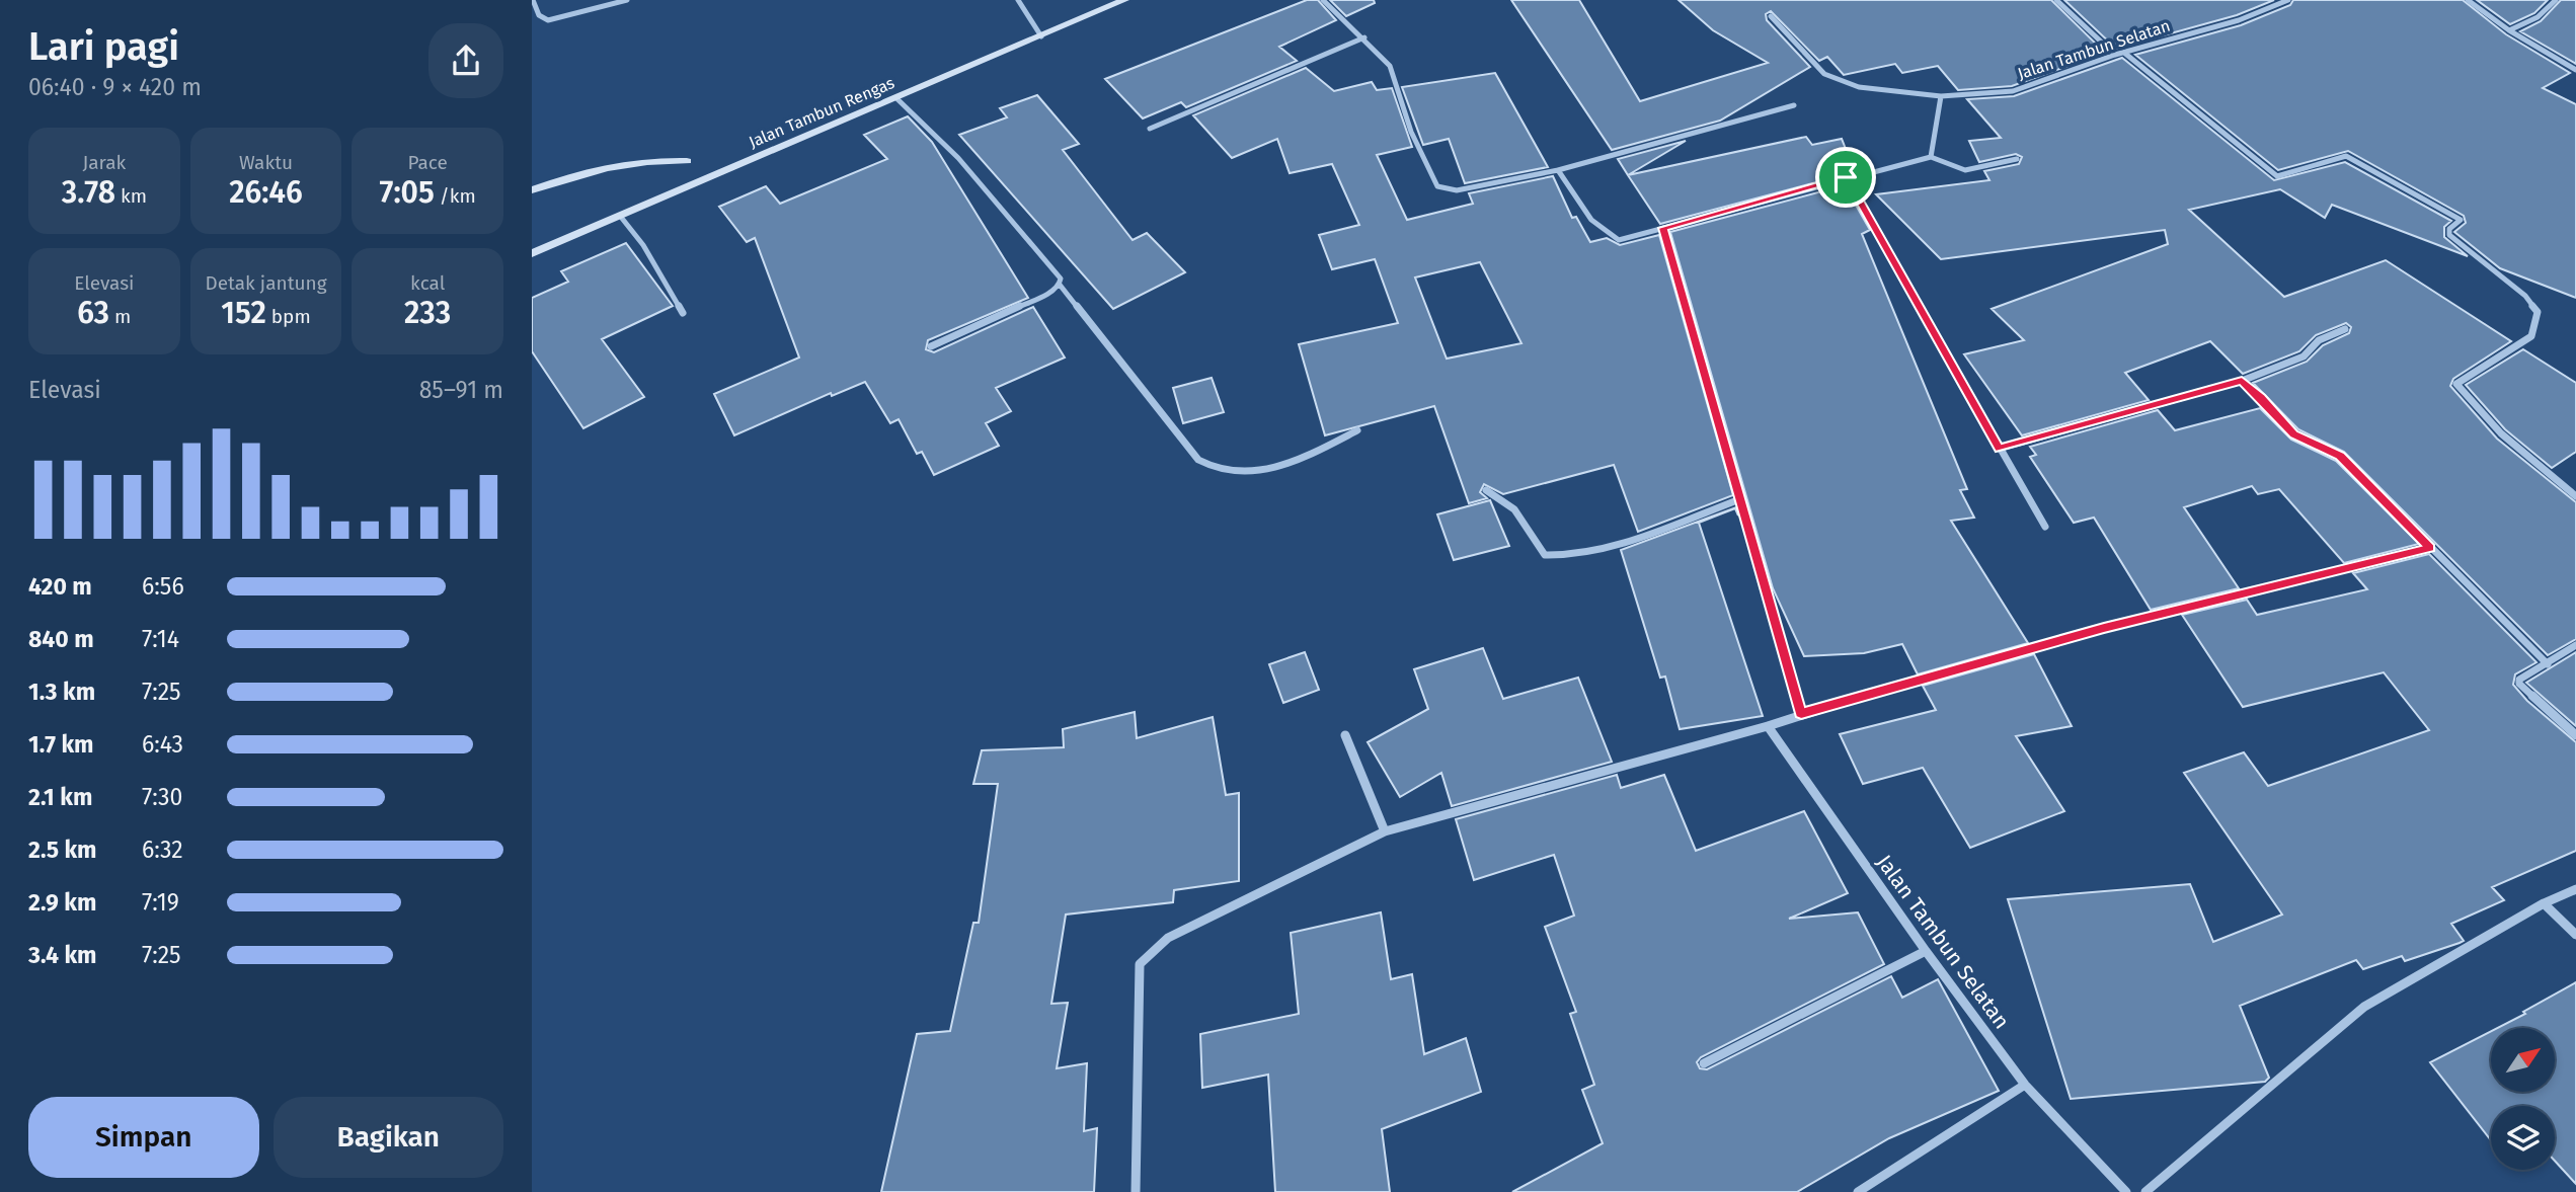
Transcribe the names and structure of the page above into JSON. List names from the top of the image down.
{
  "streets": {
    "street": ["Jalan Tambun Selatan", "Jalan Tambun Rengas"]
  },
  "north": "top right",
  "page": {
    "heading": ["Lari pagi", "06:40 · 9 × 420 m"],
    "stats": [
      ["Jarak", "3.78 km"],
      ["Waktu", "26:46"],
      ["Pace", "7:05 /km"],
      ["Elevasi", "63 m"],
      ["Detak jantung", "152 bpm"],
      ["kcal", "233"]
    ],
    "chart": ["Elevasi", "85–91 m"],
    "list": [
      {
        "name": "420 m",
        "note": "6:56"
      },
      {
        "name": "840 m",
        "note": "7:14"
      },
      {
        "name": "1.3 km",
        "note": "7:25"
      },
      {
        "name": "1.7 km",
        "note": "6:43"
      },
      {
        "name": "2.1 km",
        "note": "7:30"
      },
      {
        "name": "2.5 km",
        "note": "6:32"
      },
      {
        "name": "2.9 km",
        "note": "7:19"
      },
      {
        "name": "3.4 km",
        "note": "7:25"
      }
    ],
    "buttons": ["Simpan", "Bagikan"]
  }
}
